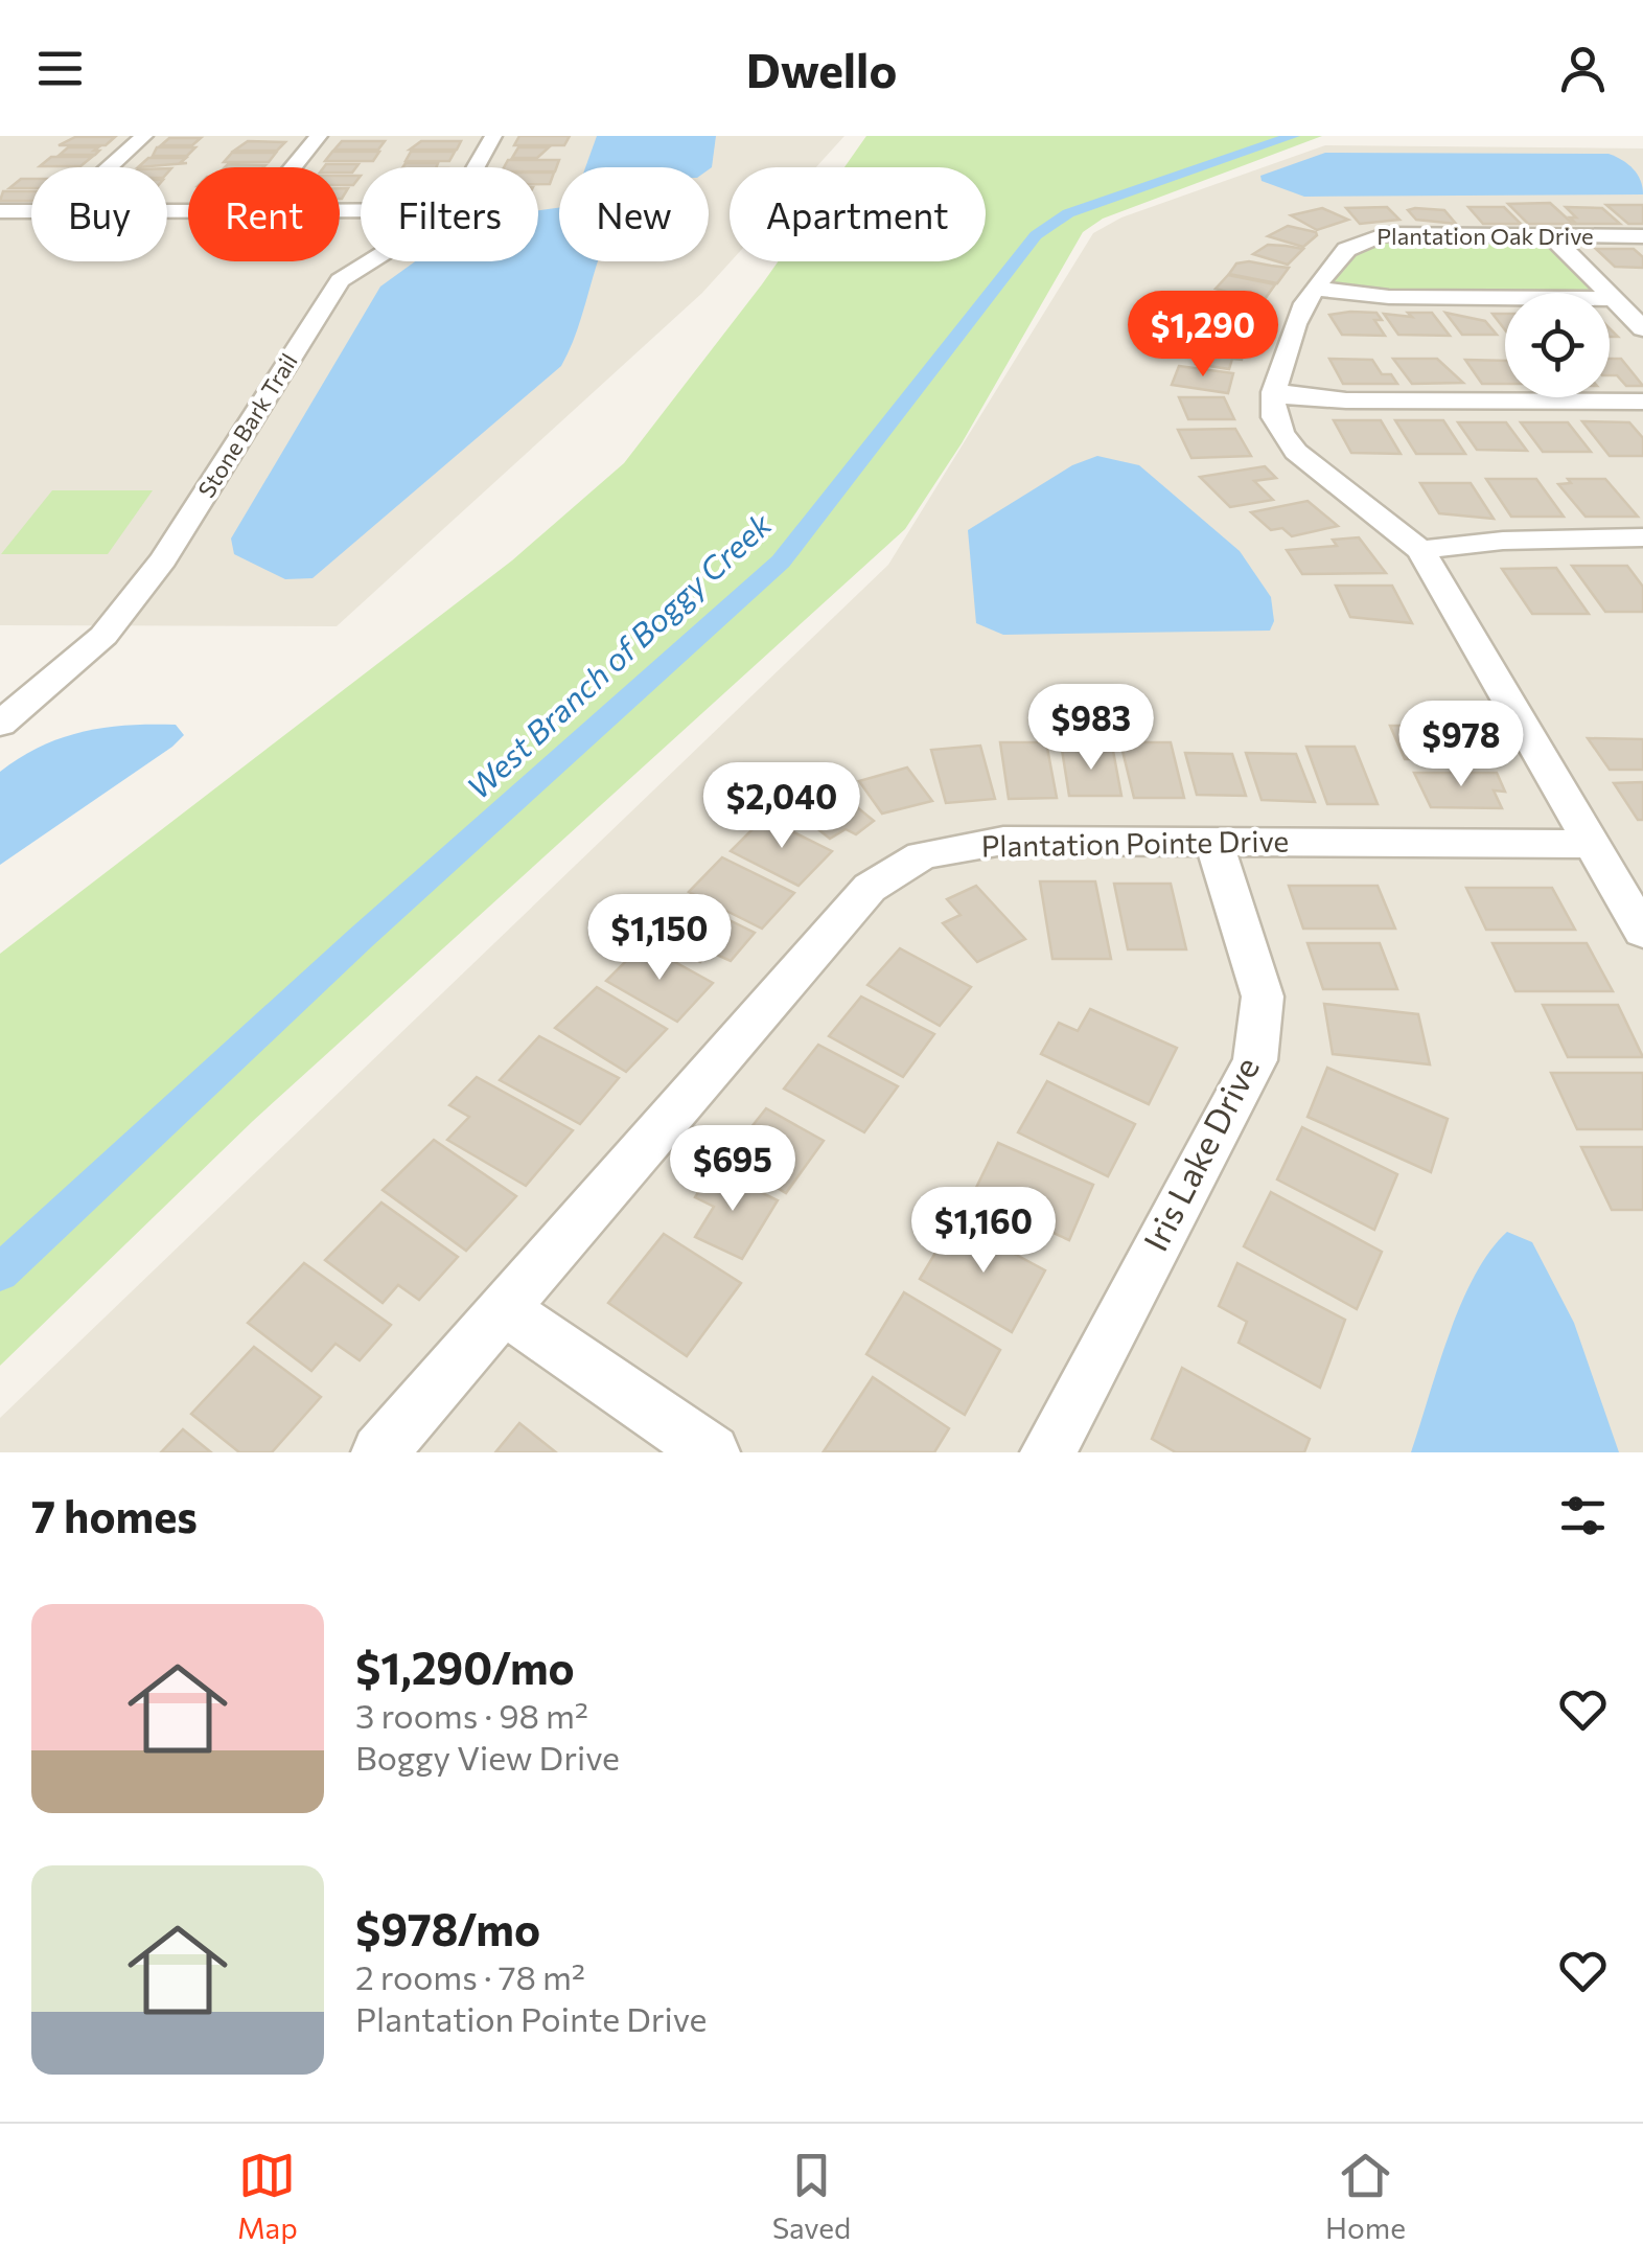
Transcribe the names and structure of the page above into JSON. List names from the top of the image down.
{
  "streets": {
    "street": [
      "Plantation Oak Drive",
      "Stone Bark Trail",
      "Plantation Pointe Drive",
      "Iris Lake Drive"
    ]
  },
  "crossings": [
    ["Plantation Pointe Drive", "Iris Lake Drive"]
  ],
  "water": ["West Branch of Boggy Creek"],
  "page": {
    "header": "Dwello",
    "chip": [
      "Buy",
      "Rent",
      "Filters",
      "New",
      "Apartment"
    ],
    "price": [
      "$1,290",
      "$983",
      "$978",
      "$2,040",
      "$1,150",
      "$695",
      "$1,160"
    ],
    "heading": "7 homes",
    "list": [
      {
        "name": "$1,290/mo",
        "note": "3 rooms · 98 m² · Boggy View Drive"
      },
      {
        "name": "$978/mo",
        "note": "2 rooms · 78 m² · Plantation Pointe Drive"
      }
    ],
    "tabs": ["Map", "Saved", "Home"]
  }
}
